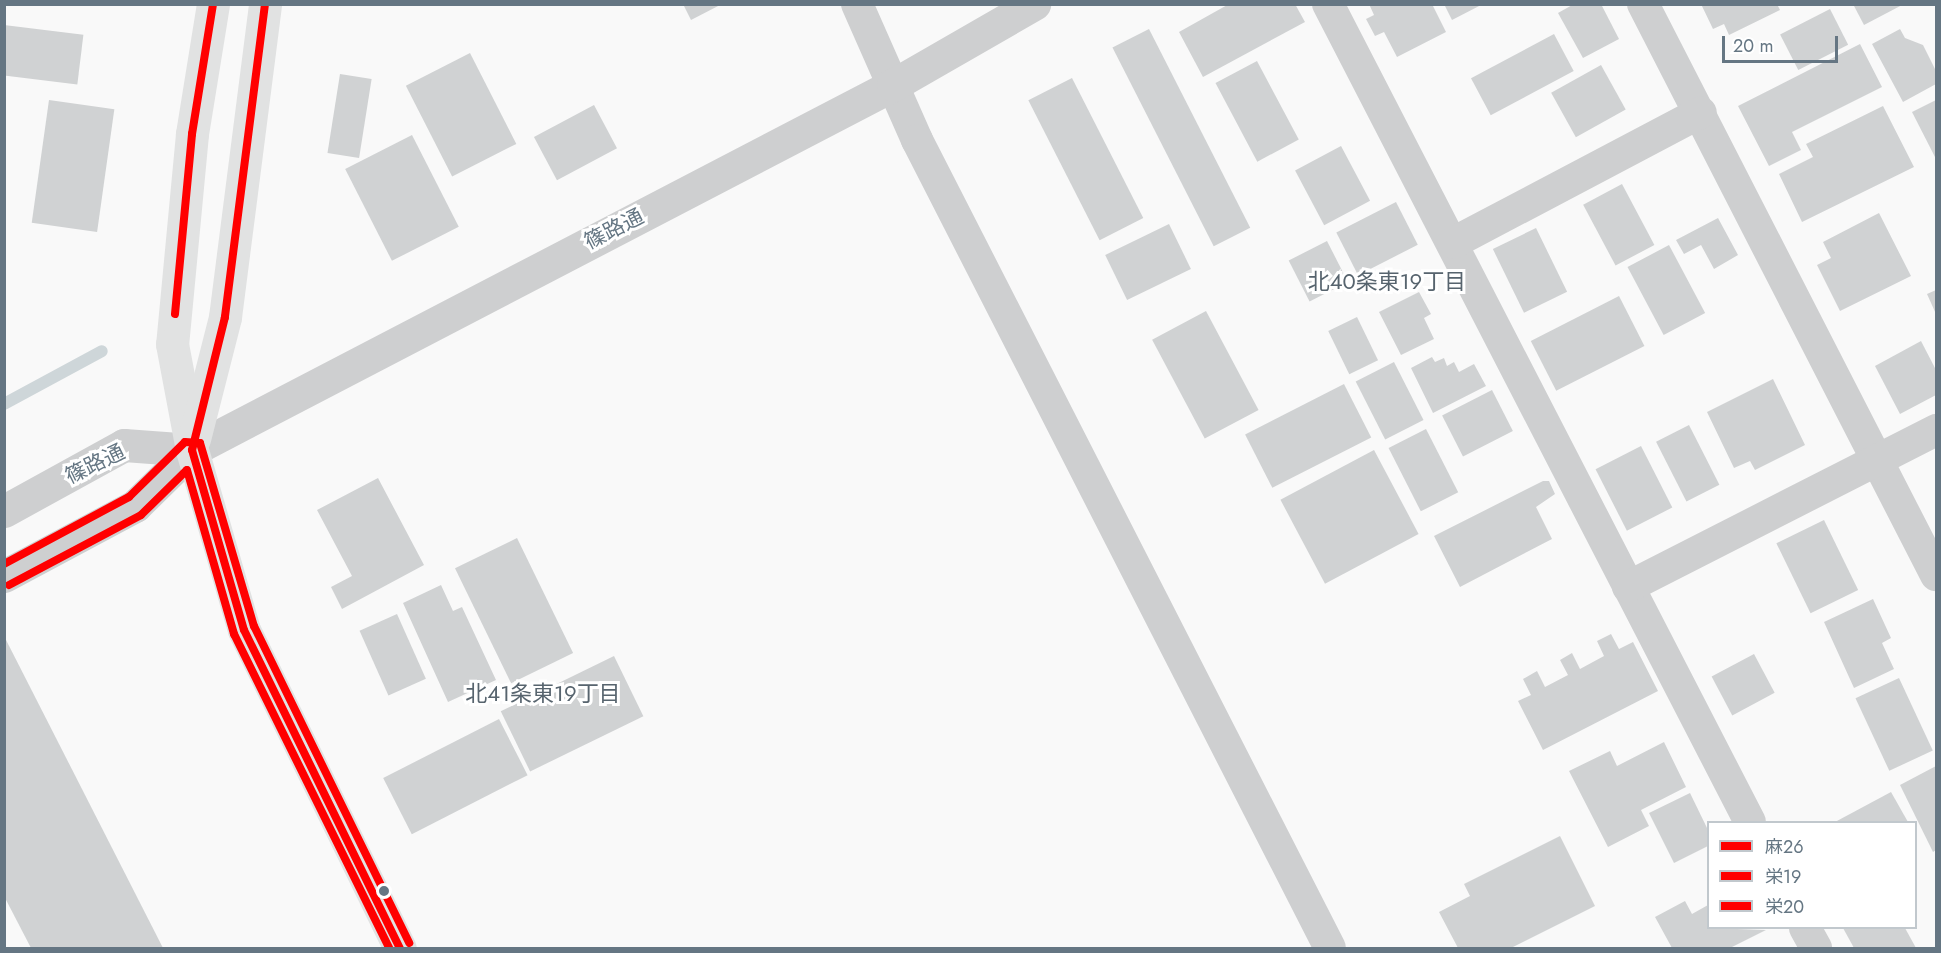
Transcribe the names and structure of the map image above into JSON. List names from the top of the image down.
{
  "streets": {
    "street": ["篠路通"]
  },
  "districts": ["北40条東19丁目", "北41条東19丁目"],
  "lines": ["transit line 麻26", "transit line 栄20", "transit line 栄19"],
  "legend": ["麻26", "栄19", "栄20"],
  "scale_bar": "20 m"
}
